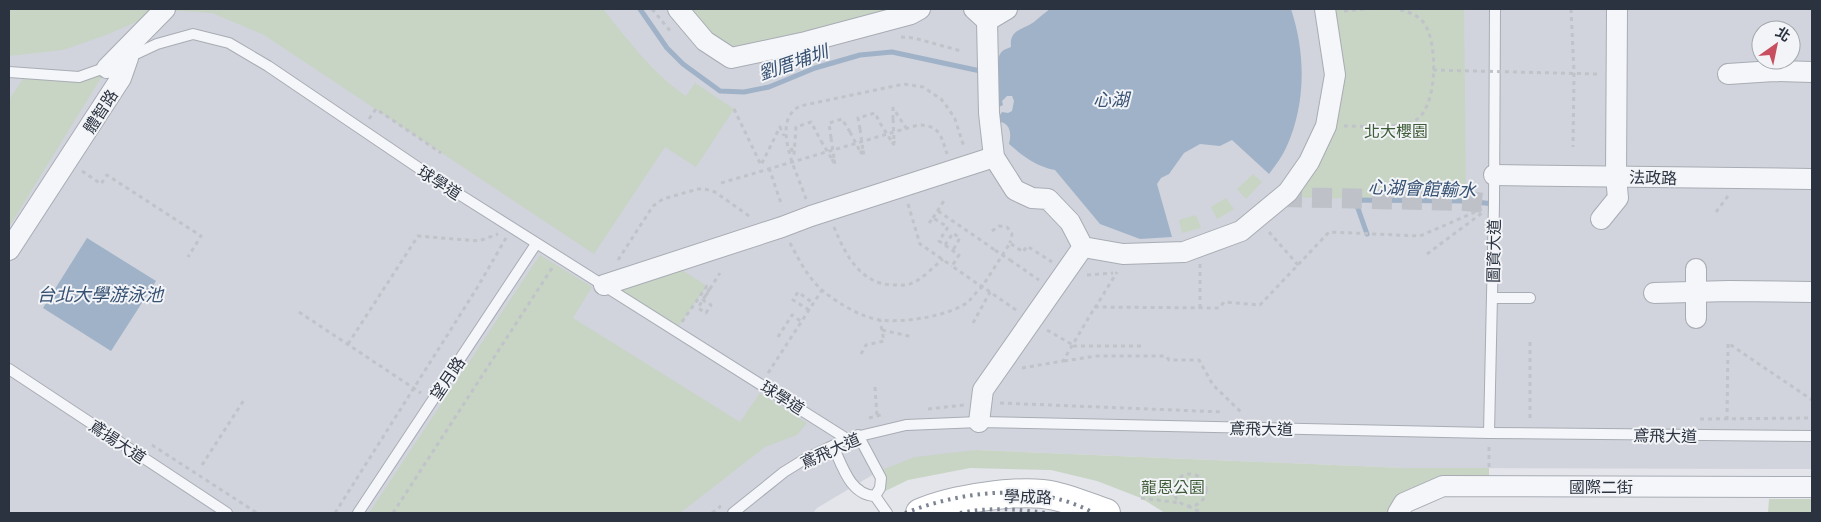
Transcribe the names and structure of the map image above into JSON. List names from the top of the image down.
{
  "streets": {
    "street": [
      "體智路",
      "法政路",
      "國際二街",
      "學成路"
    ],
    "lane": [
      "球學道",
      "圖資大道",
      "望月路",
      "鳶飛大道",
      "鳶揚大道"
    ]
  },
  "crossings": [
    ["體智路", "球學道"],
    ["法政路", "圖資大道"],
    ["球學道", "望月路"],
    ["球學道", "鳶飛大道"],
    ["圖資大道", "鳶飛大道"]
  ],
  "water": [
    "劉厝埔圳",
    "心湖",
    "心湖會館輸水",
    "台北大學游泳池"
  ],
  "parks": ["北大櫻園", "龍恩公園"],
  "north": "top right"
}
